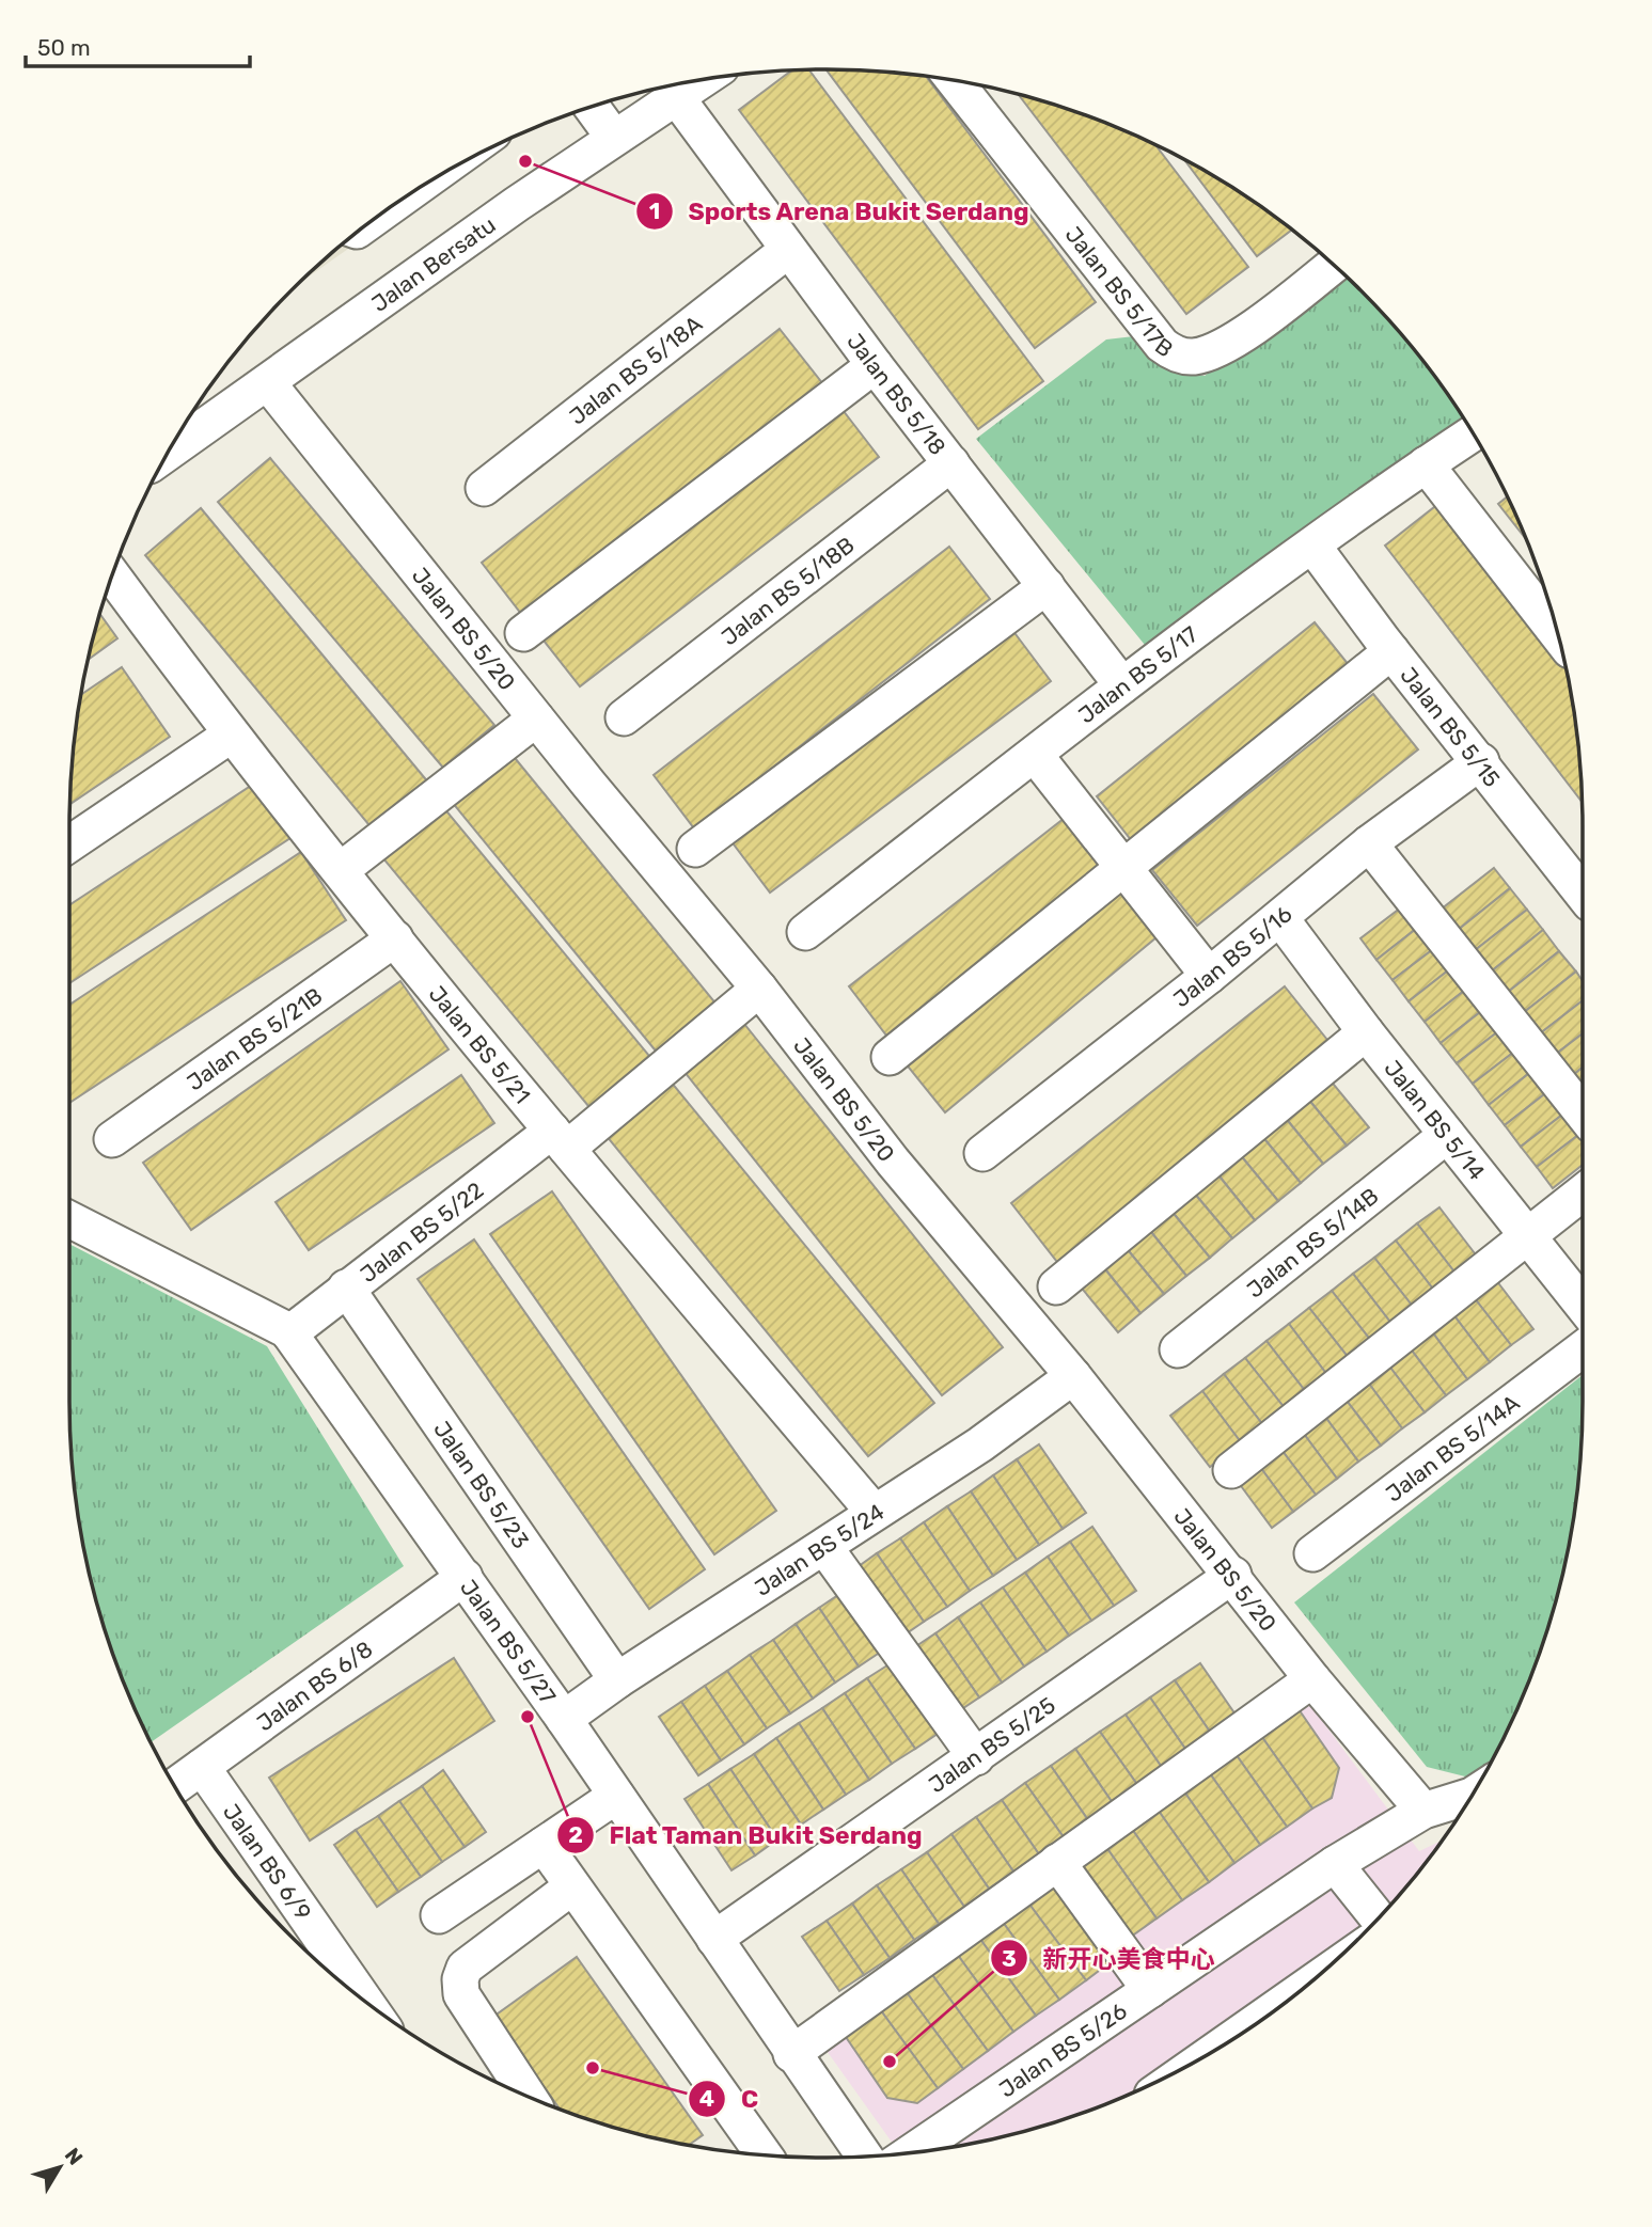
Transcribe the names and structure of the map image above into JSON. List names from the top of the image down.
{
  "streets": {
    "street": [
      "Jalan Bersatu",
      "Jalan BS 5/17B",
      "Jalan BS 5/18A",
      "Jalan BS 5/18",
      "Jalan BS 5/18B",
      "Jalan BS 5/20",
      "Jalan BS 5/17",
      "Jalan BS 5/15",
      "Jalan BS 5/16",
      "Jalan BS 5/21B",
      "Jalan BS 5/21",
      "Jalan BS 5/14",
      "Jalan BS 5/22",
      "Jalan BS 5/14B",
      "Jalan BS 5/14A",
      "Jalan BS 5/23",
      "Jalan BS 5/24",
      "Jalan BS 5/27",
      "Jalan BS 6/8",
      "Jalan BS 5/25",
      "Jalan BS 6/9",
      "Jalan BS 5/26"
    ]
  },
  "crossings": [
    ["Jalan Bersatu", "Jalan BS 5/18"],
    ["Jalan Bersatu", "Jalan BS 5/20"],
    ["Jalan BS 5/18A", "Jalan BS 5/18"],
    ["Jalan BS 5/18", "Jalan BS 5/18B"],
    ["Jalan BS 5/18", "Jalan BS 5/17"],
    ["Jalan BS 5/20", "Jalan BS 5/22"],
    ["Jalan BS 5/20", "Jalan BS 5/24"],
    ["Jalan BS 5/20", "Jalan BS 5/25"],
    ["Jalan BS 5/20", "Jalan BS 5/26"],
    ["Jalan BS 5/17", "Jalan BS 5/15"],
    ["Jalan BS 5/15", "Jalan BS 5/16"],
    ["Jalan BS 5/16", "Jalan BS 5/14"],
    ["Jalan BS 5/21B", "Jalan BS 5/21"],
    ["Jalan BS 5/21", "Jalan BS 5/22"],
    ["Jalan BS 5/21", "Jalan BS 5/24"],
    ["Jalan BS 5/14", "Jalan BS 5/14B"],
    ["Jalan BS 5/22", "Jalan BS 5/23"],
    ["Jalan BS 5/22", "Jalan BS 5/27"],
    ["Jalan BS 5/23", "Jalan BS 5/24"],
    ["Jalan BS 5/24", "Jalan BS 5/27"],
    ["Jalan BS 5/27", "Jalan BS 6/8"],
    ["Jalan BS 5/27", "Jalan BS 5/25"],
    ["Jalan BS 6/8", "Jalan BS 6/9"]
  ],
  "places": [
    "Sports Arena Bukit Serdang",
    "Flat Taman Bukit Serdang",
    "新开心美食中心",
    "C"
  ],
  "scale_bar": "50 m",
  "north": "top right"
}
